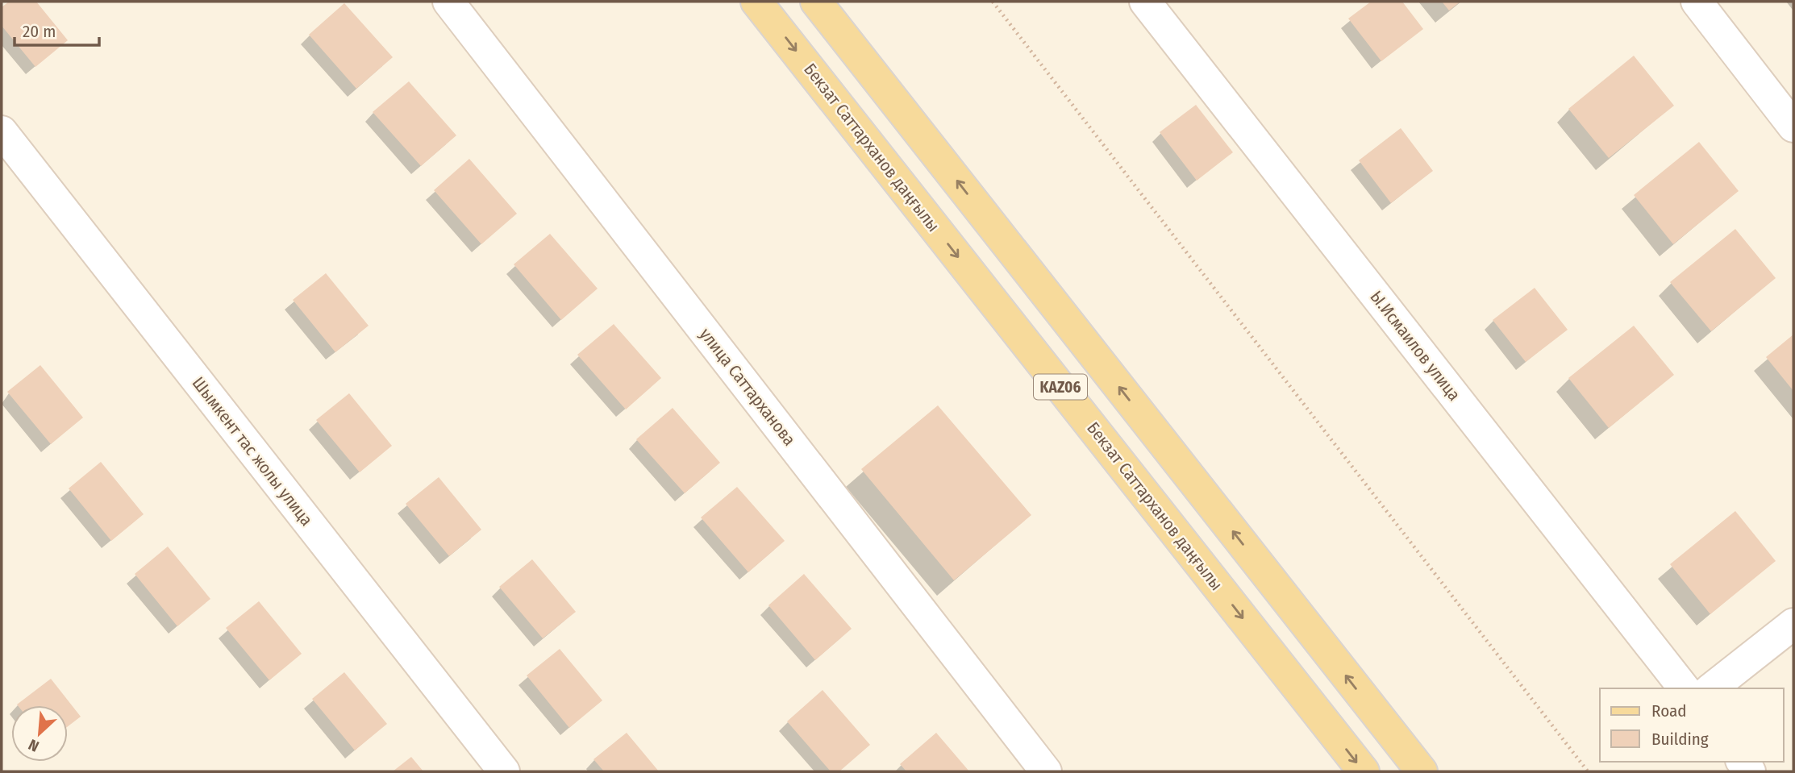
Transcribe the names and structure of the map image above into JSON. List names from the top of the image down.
{
  "streets": {
    "main road": ["Бекзат Саттарханов даңғылы", "KАZ06"],
    "street": ["Ы.Исмаилов улица", "улица Саттарханова", "Шымкент тас жолы улица"]
  },
  "legend": ["Road", "Building"],
  "scale_bar": "20 m",
  "north": "bottom left"
}
